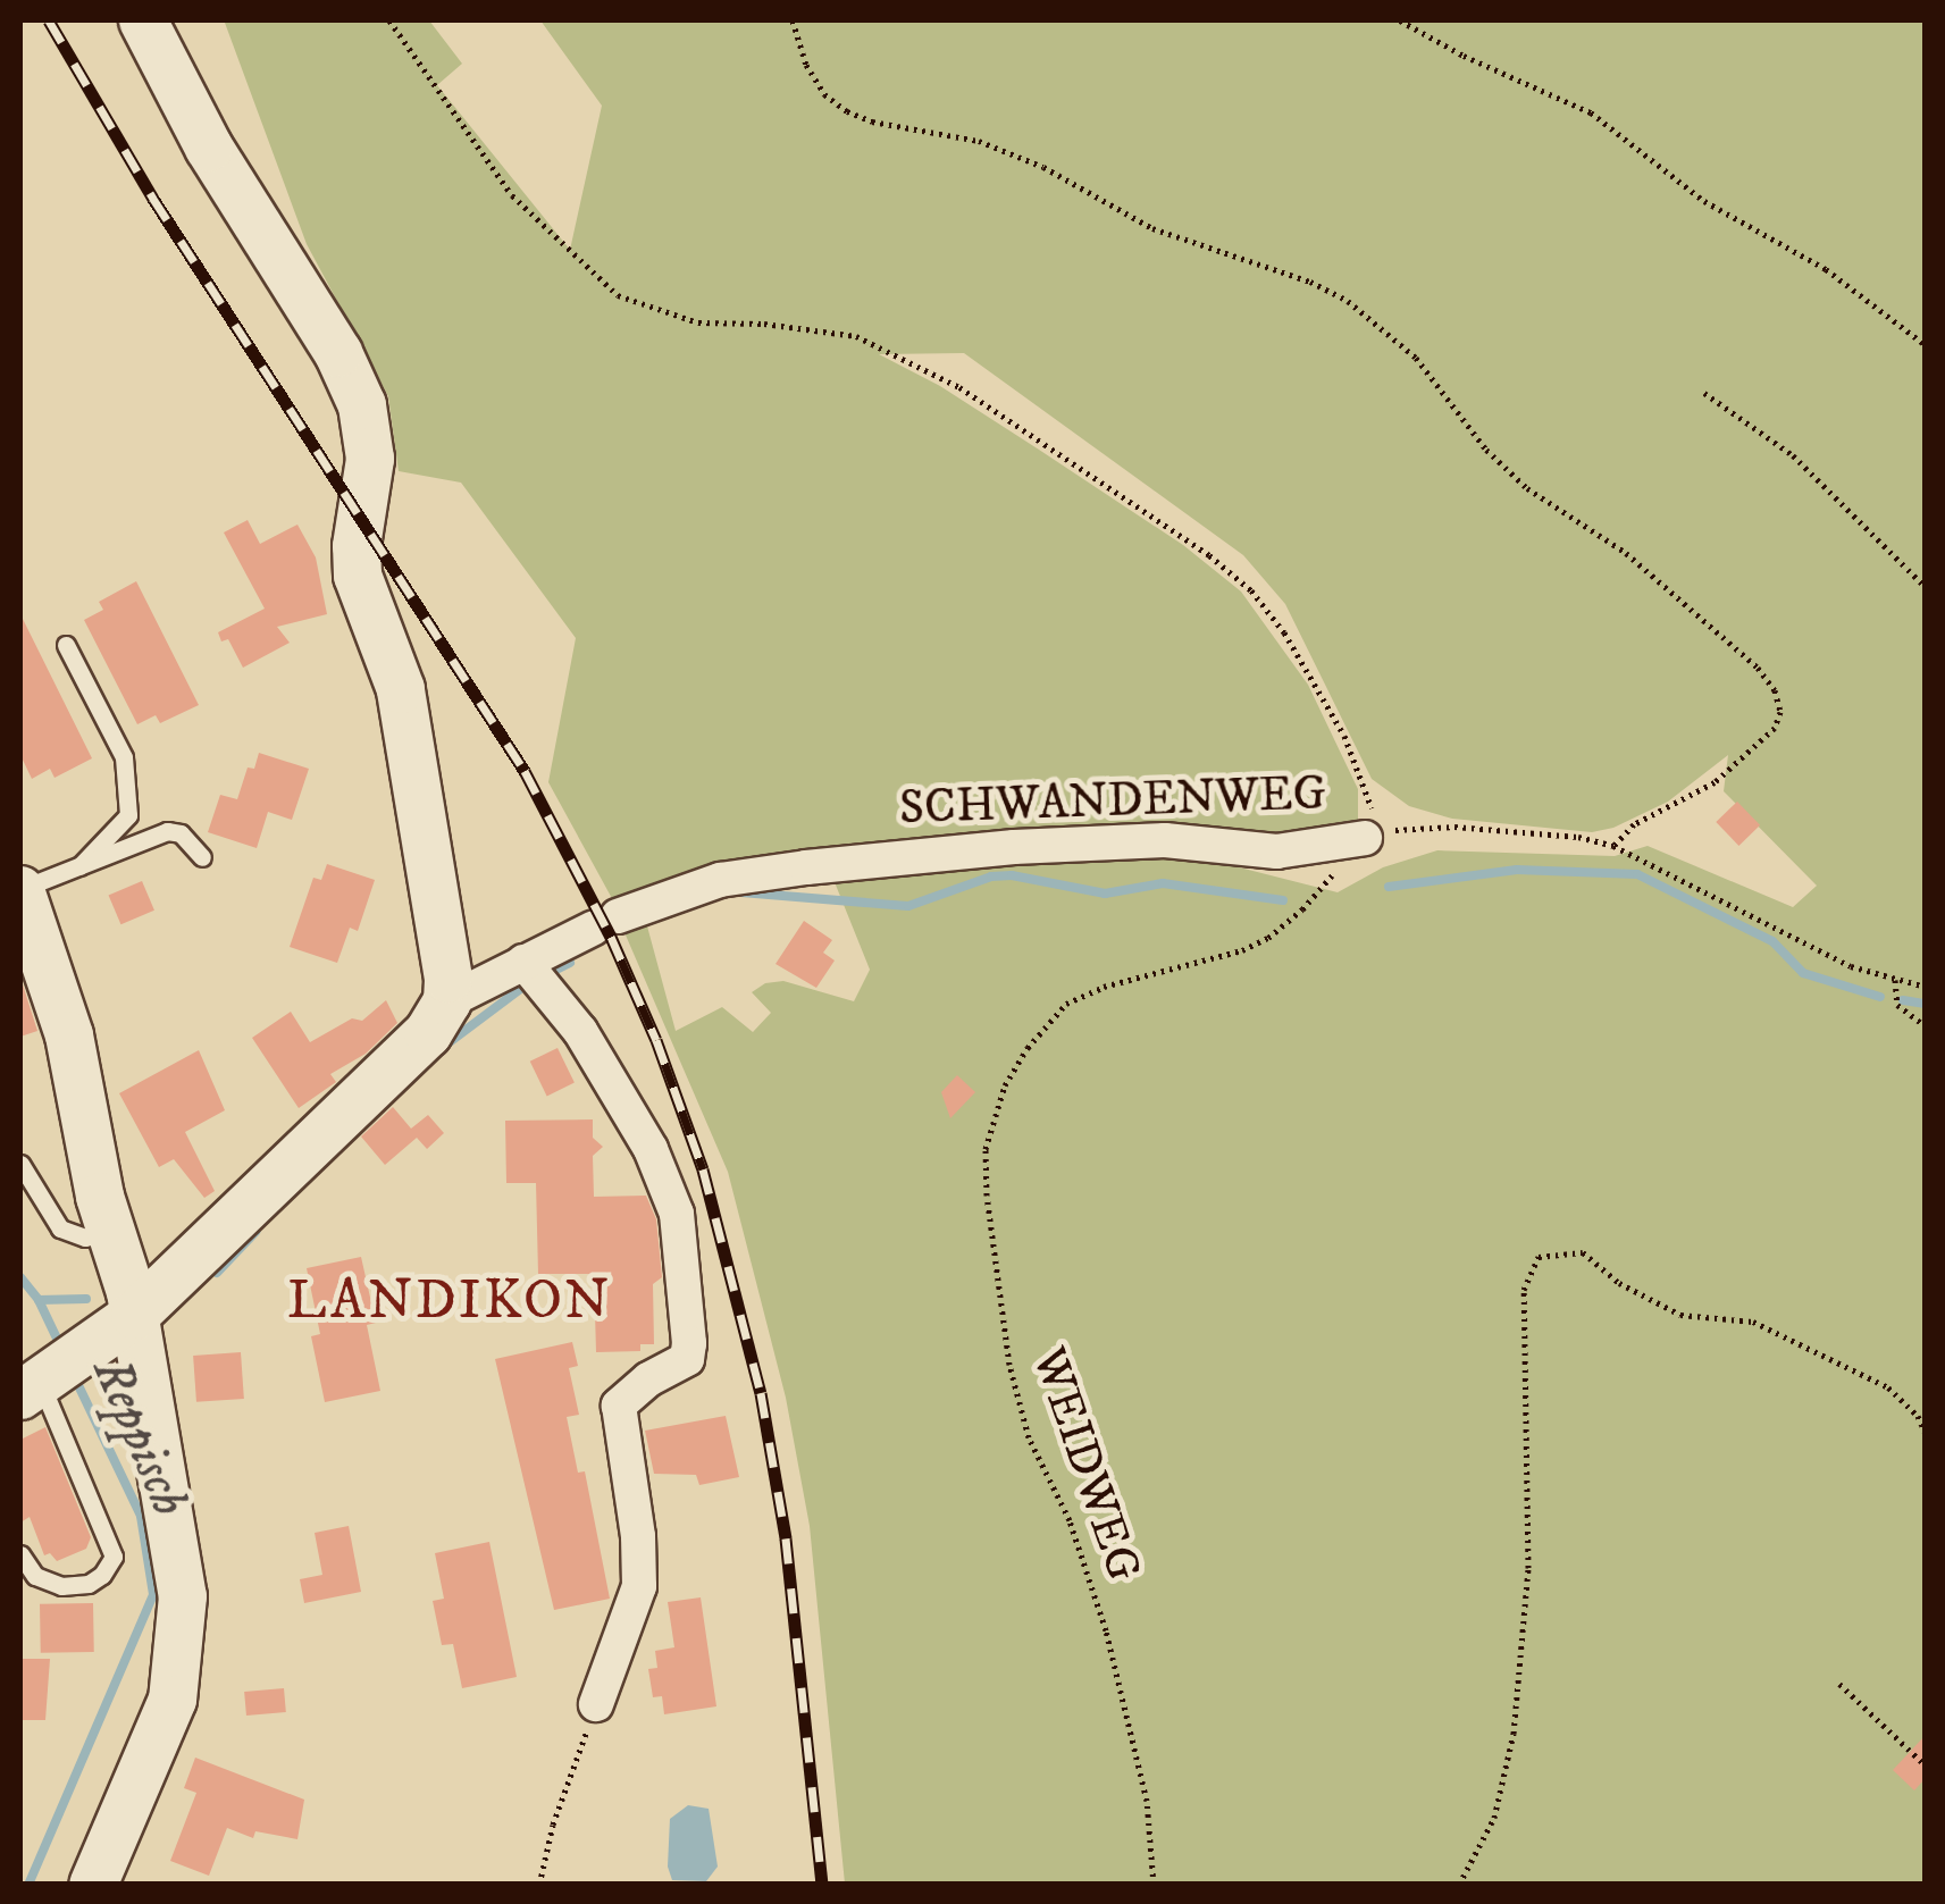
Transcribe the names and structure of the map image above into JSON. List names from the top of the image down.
{
  "streets": {
    "street": ["SCHWANDENWEG"],
    "path": ["WEIDWEG"]
  },
  "districts": ["LANDIKON"],
  "water": ["Reppisch"]
}
